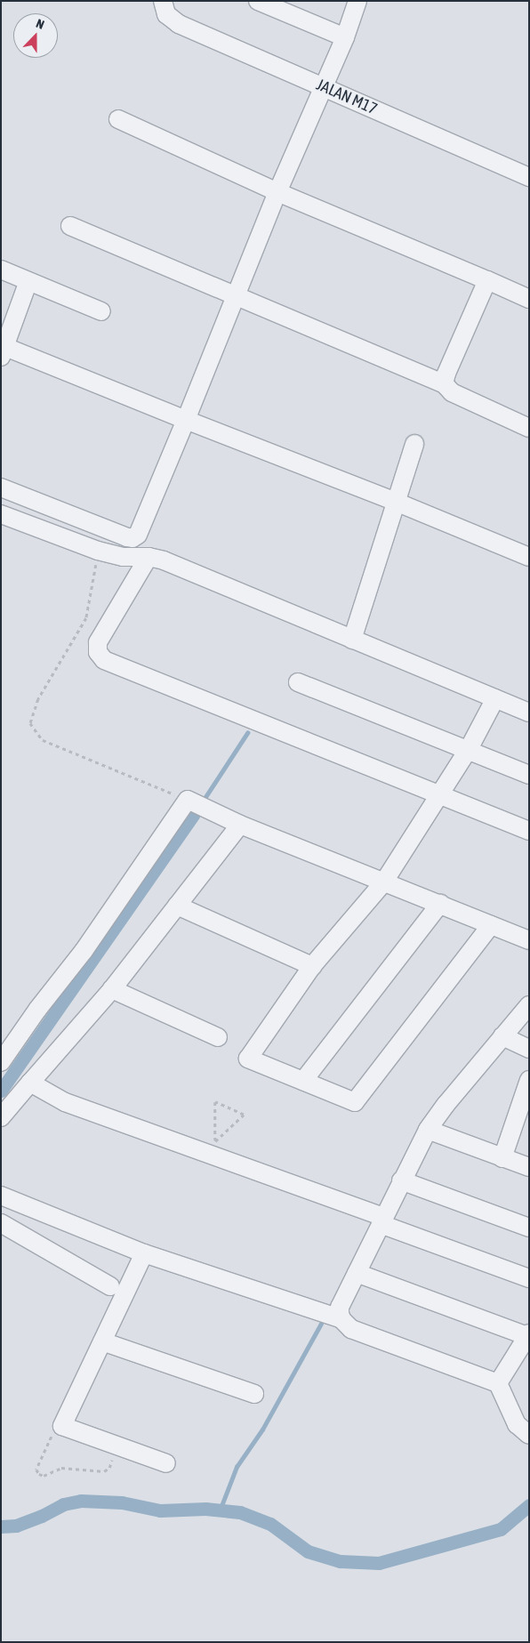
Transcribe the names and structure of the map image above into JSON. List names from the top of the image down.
{
  "streets": {
    "street": ["JALAN M17"]
  },
  "north": "top"
}
